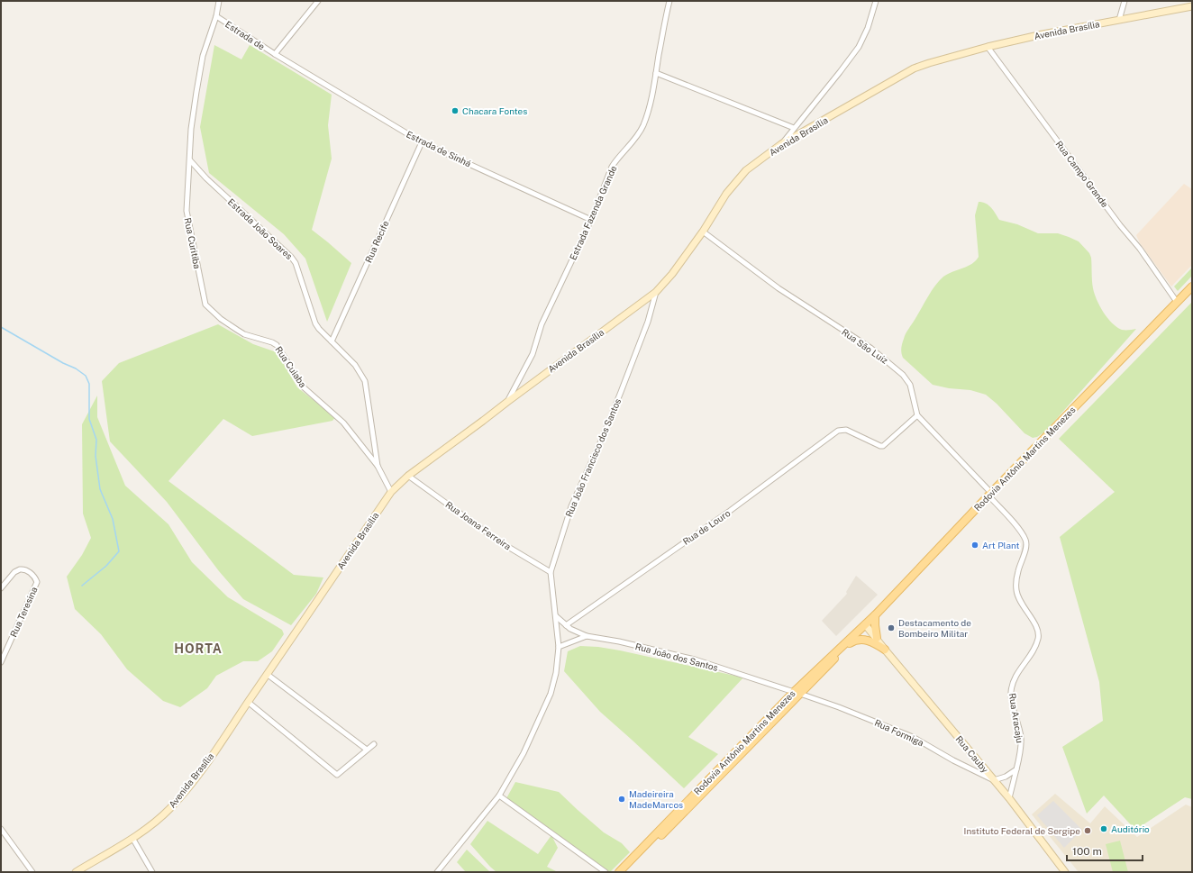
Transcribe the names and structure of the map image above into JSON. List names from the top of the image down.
{
  "streets": {
    "main road": ["Avenida Brasília", "Rodovia Antônio Martins Menezes", "Rua Cauby"],
    "street": [
      "Estrada de",
      "Estrada de Sinhá",
      "Rua Campo Grande",
      "Estrada Fazenda Grande",
      "Estrada João Soares",
      "Rua Recife",
      "Rua Curitiba",
      "Rua São Luiz",
      "Rua Cuiaba",
      "Rua João Francisco dos Santos",
      "Rua Joana Ferreira",
      "Rua de Louro",
      "Rua Teresina",
      "Rua João dos Santos",
      "Rua Aracaju",
      "Rua Formiga"
    ]
  },
  "crossings": [
    ["Avenida Brasília", "Rua Campo Grande"],
    ["Avenida Brasília", "Estrada Fazenda Grande"],
    ["Avenida Brasília", "Estrada João Soares"],
    ["Avenida Brasília", "Rua São Luiz"],
    ["Avenida Brasília", "Rua João Francisco dos Santos"],
    ["Avenida Brasília", "Rua Joana Ferreira"],
    ["Estrada de", "Estrada de Sinhá"],
    ["Estrada de Sinhá", "Estrada Fazenda Grande"],
    ["Estrada de Sinhá", "Rua Recife"],
    ["Rua Campo Grande", "Rodovia Antônio Martins Menezes"],
    ["Estrada João Soares", "Rua Recife"],
    ["Estrada João Soares", "Rua Curitiba"],
    ["Estrada João Soares", "Rua Cuiaba"],
    ["Rua Curitiba", "Rua Cuiaba"],
    ["Rua São Luiz", "Rua de Louro"],
    ["Rua João Francisco dos Santos", "Rua Joana Ferreira"],
    ["Rodovia Antônio Martins Menezes", "Rua João dos Santos"],
    ["Rodovia Antônio Martins Menezes", "Rua Aracaju"],
    ["Rodovia Antônio Martins Menezes", "Rua Formiga"],
    ["Rodovia Antônio Martins Menezes", "Rua Cauby"],
    ["Rua João dos Santos", "Rua Formiga"],
    ["Rua Formiga", "Rua Cauby"]
  ],
  "districts": ["HORTA"],
  "places": [
    "Chacara Fontes",
    "Art Plant",
    "Destacamento de Bombeiro Militar",
    "Madeireira MadeMarcos",
    "Auditório",
    "Instituto Federal de Sergipe"
  ],
  "scale_bar": "100 m"
}
